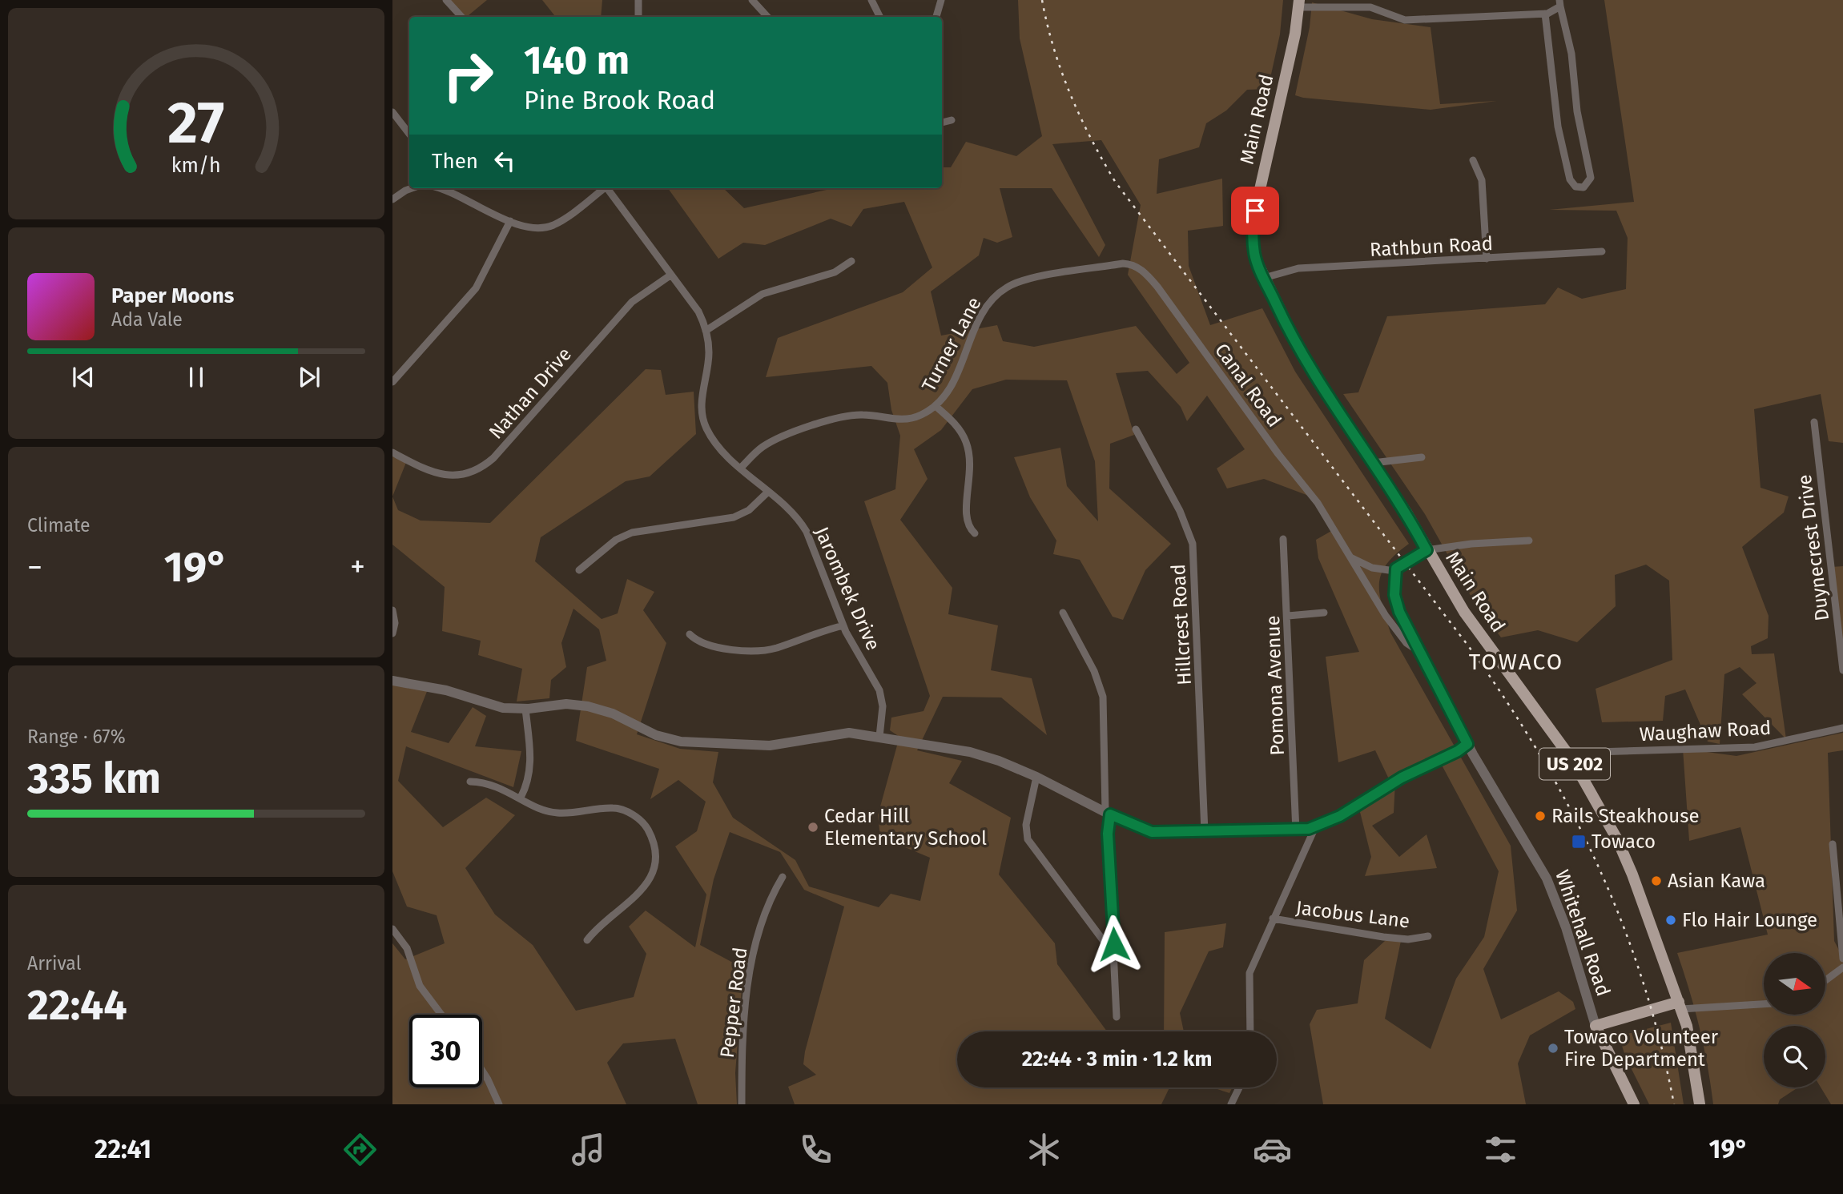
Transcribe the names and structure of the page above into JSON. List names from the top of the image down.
{
  "streets": {
    "main road": ["Main Road", "US 202", "Whitehall Road"],
    "street": [
      "Rathbun Road",
      "Turner Lane",
      "Canal Road",
      "Nathan Drive",
      "Duynecrest Drive",
      "Jarombek Drive",
      "Hillcrest Road",
      "Pomona Avenue",
      "Waughaw Road",
      "Jacobus Lane",
      "Pepper Road"
    ]
  },
  "crossings": [
    ["Main Road", "Rathbun Road"],
    ["Main Road", "Waughaw Road"],
    ["Turner Lane", "Canal Road"],
    ["Turner Lane", "Jarombek Drive"],
    ["Canal Road", "Whitehall Road"],
    ["Nathan Drive", "Jarombek Drive"]
  ],
  "districts": ["TOWACO"],
  "places": {
    "other": [
      "Rails Steakhouse",
      "Cedar Hill Elementary School",
      "Asian Kawa",
      "Flo Hair Lounge",
      "Towaco Volunteer Fire Department"
    ],
    "transit": ["Towaco"]
  },
  "north": "right",
  "page": {
    "turn": ["140 m", "Pine Brook Road"],
    "then": "Then",
    "song": ["Paper Moons", "Ada Vale"],
    "tile": [
      "Climate",
      ["Range · 67%", "335 km"],
      ["Arrival", "22:44"]
    ],
    "heat": ["−", "19°", "+"],
    "limit": "30",
    "trip": "22:44 · 3 min · 1.2 km",
    "tabs": ["22:41", "19°"],
    "gauge": ["27", "km/h"]
  }
}
